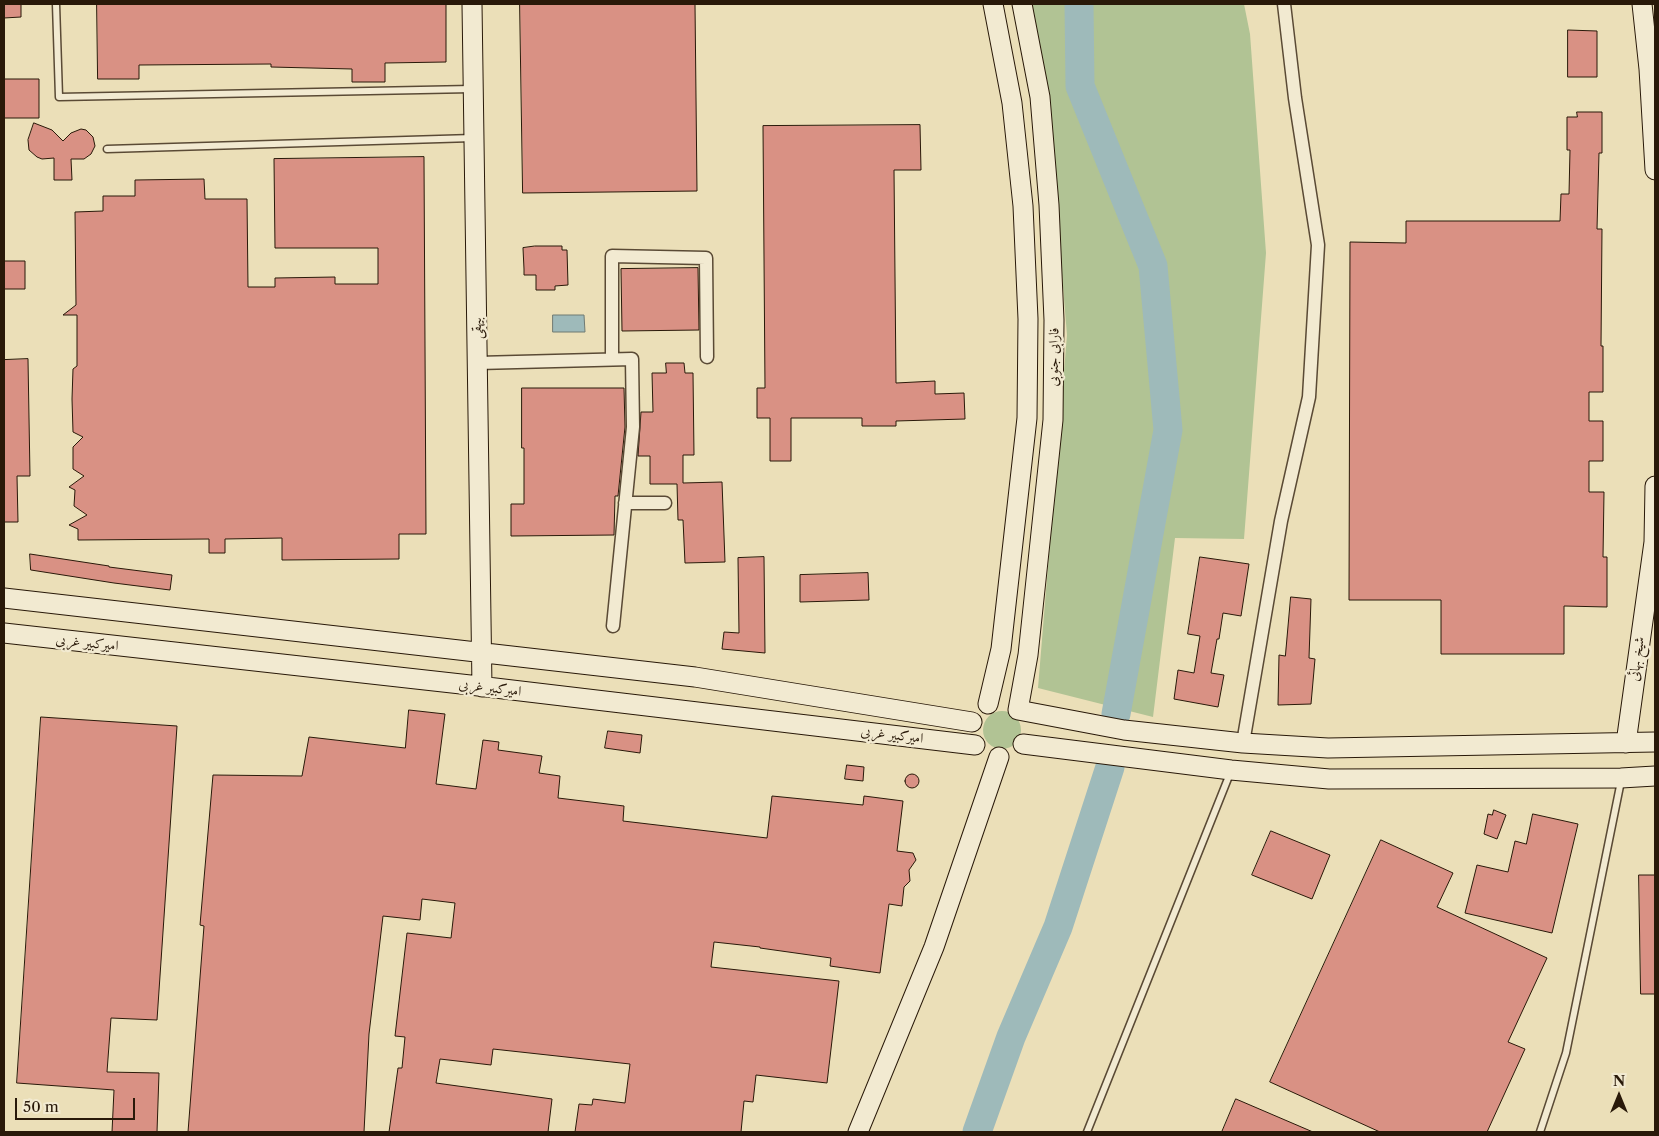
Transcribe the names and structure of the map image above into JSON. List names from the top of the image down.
{
  "streets": {
    "street": [
      "بیهقی",
      "فارابی جنوبی",
      "امیرکبیر غربی",
      "شیخ بهائی"
    ]
  },
  "crossings": [
    ["بیهقی", "امیرکبیر غربی"],
    ["فارابی جنوبی", "امیرکبیر غربی"]
  ],
  "scale_bar": "50 m",
  "north": "top"
}
